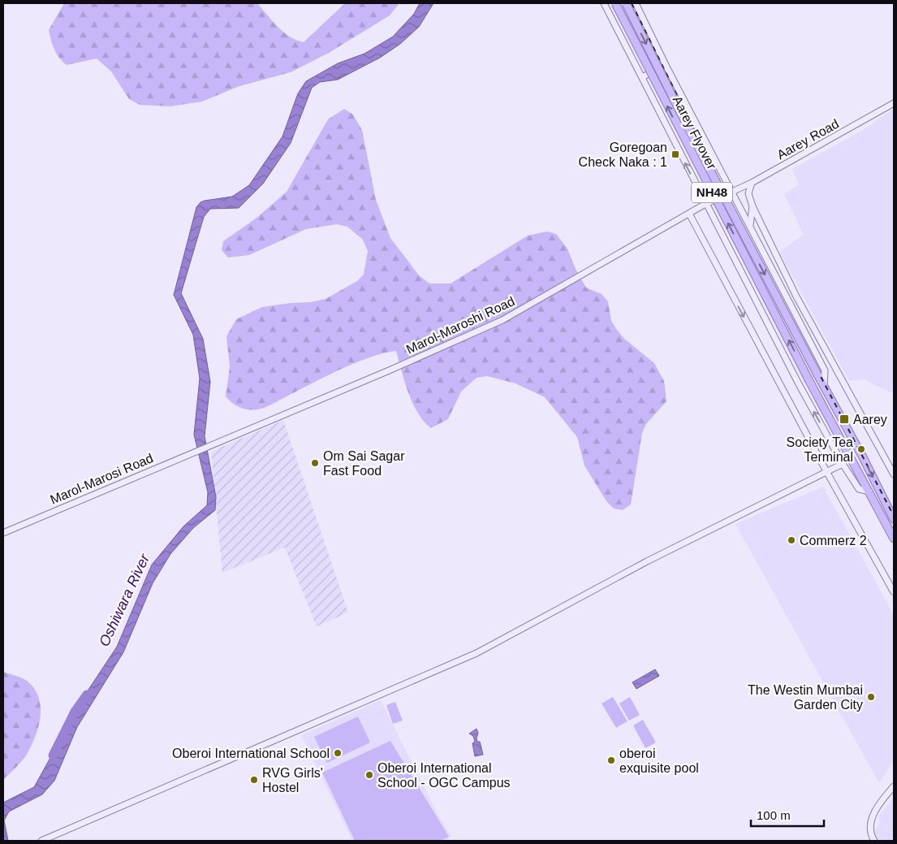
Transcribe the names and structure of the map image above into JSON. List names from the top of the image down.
{
  "streets": {
    "highway": ["Aarey Flyover", "NH48"],
    "street": ["Aarey Road", "Marol-Maroshi Road", "Marol-Marosi Road"]
  },
  "crossings": [
    ["Aarey Flyover", "NH48"],
    ["Aarey Road", "Marol-Maroshi Road"],
    ["Marol-Maroshi Road", "Marol-Marosi Road"]
  ],
  "water": ["Oshiwara River"],
  "places": {
    "transit": ["Goregoan Check Naka : 1", "Aarey"],
    "other": [
      "Society Tea Terminal",
      "Om Sai Sagar Fast Food",
      "Commerz 2",
      "The Westin Mumbai Garden City",
      "Oberoi International School",
      "oberoi exquisite pool",
      "Oberoi International School - OGC Campus",
      "RVG Girls' Hostel"
    ]
  },
  "scale_bar": "100 m"
}
